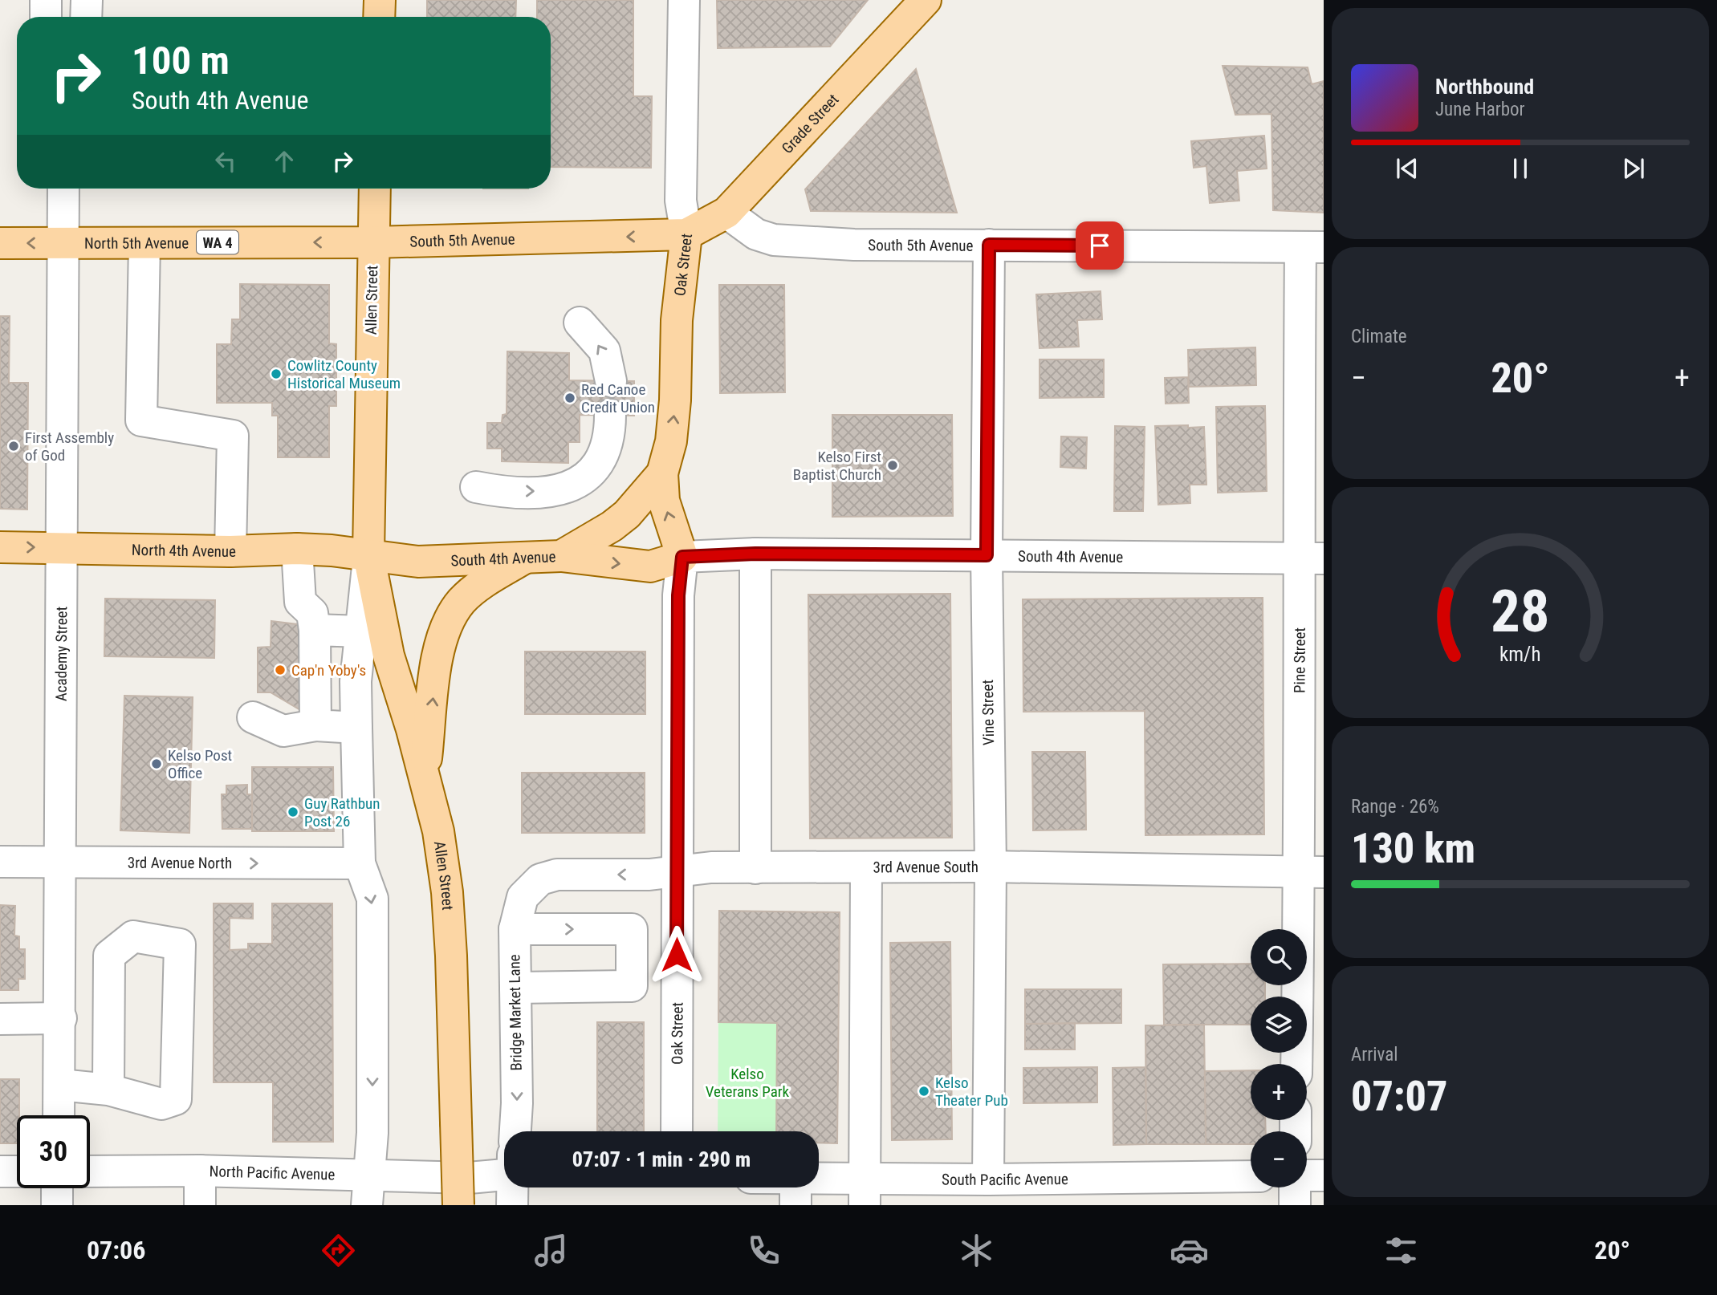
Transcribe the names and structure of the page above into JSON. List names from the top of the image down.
{
  "streets": {
    "main road": [
      "Grade Street",
      "South 5th Avenue",
      "WA 4",
      "North 5th Avenue",
      "Oak Street",
      "Allen Street",
      "North 4th Avenue",
      "South 4th Avenue"
    ],
    "street": [
      "Academy Street",
      "Pine Street",
      "Vine Street",
      "3rd Avenue North",
      "3rd Avenue South",
      "Bridge Market Lane",
      "North Pacific Avenue",
      "South Pacific Avenue"
    ]
  },
  "crossings": [
    ["Grade Street", "South 5th Avenue"],
    ["Grade Street", "Oak Street"],
    ["South 5th Avenue", "North 5th Avenue"],
    ["South 5th Avenue", "Oak Street"],
    ["South 5th Avenue", "Allen Street"],
    ["South 5th Avenue", "Pine Street"],
    ["South 5th Avenue", "Vine Street"],
    ["North 5th Avenue", "Allen Street"],
    ["North 5th Avenue", "Academy Street"],
    ["Oak Street", "South 4th Avenue"],
    ["Oak Street", "3rd Avenue South"],
    ["Allen Street", "North 4th Avenue"],
    ["Allen Street", "South 4th Avenue"],
    ["Allen Street", "3rd Avenue North"],
    ["Allen Street", "North Pacific Avenue"],
    ["North 4th Avenue", "South 4th Avenue"],
    ["North 4th Avenue", "Academy Street"],
    ["South 4th Avenue", "Pine Street"],
    ["South 4th Avenue", "Vine Street"],
    ["Academy Street", "3rd Avenue North"],
    ["Pine Street", "3rd Avenue South"],
    ["Vine Street", "3rd Avenue South"],
    ["Vine Street", "South Pacific Avenue"],
    ["3rd Avenue South", "Bridge Market Lane"]
  ],
  "one_way": ["North 5th Avenue", "Bridge Market Lane"],
  "parks": ["Kelso Veterans Park"],
  "places": [
    "Cowlitz County Historical Museum",
    "Red Canoe Credit Union",
    "First Assembly of God",
    "Kelso First Baptist Church",
    "Cap'n Yoby's",
    "Kelso Post Office",
    "Guy Rathbun Post 26",
    "Kelso Theater Pub"
  ],
  "page": {
    "turn": ["100 m", "South 4th Avenue"],
    "song": ["Northbound", "June Harbor"],
    "tile": [
      "Climate",
      ["Range · 26%", "130 km"],
      ["Arrival", "07:07"]
    ],
    "heat": ["−", "20°", "+"],
    "map_buttons": ["+", "−"],
    "limit": "30",
    "trip": "07:07 · 1 min · 290 m",
    "tabs": ["07:06", "20°"],
    "gauge": ["28", "km/h"]
  }
}
